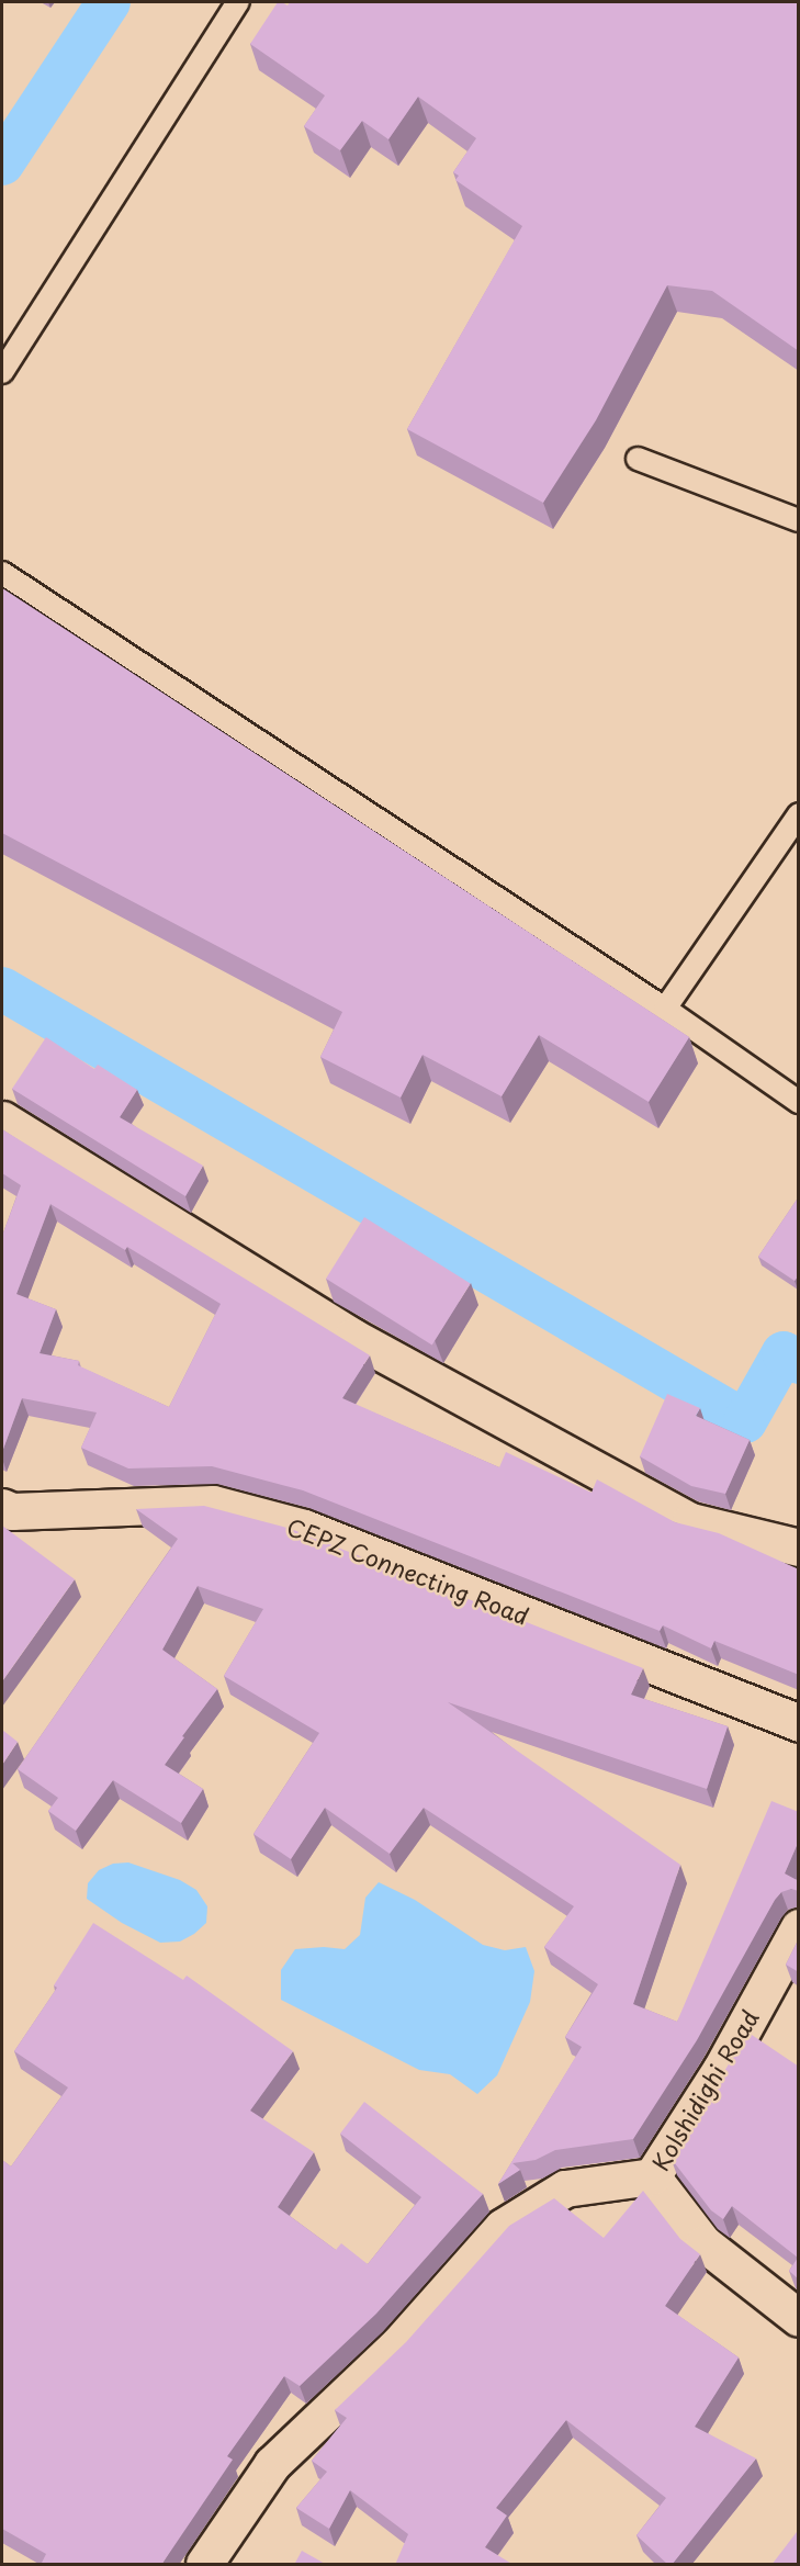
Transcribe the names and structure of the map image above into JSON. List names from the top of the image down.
{
  "streets": {
    "street": ["CEPZ Connecting Road", "Kolshidighi Road"]
  }
}
